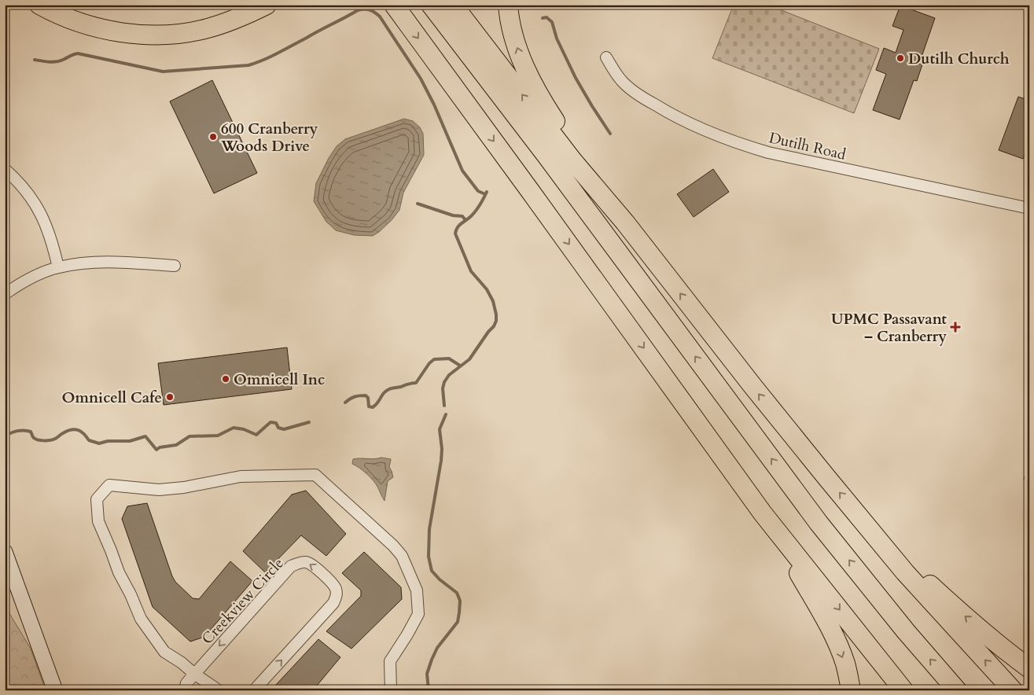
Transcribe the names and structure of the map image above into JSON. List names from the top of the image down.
{
  "streets": {
    "street": ["Dutilh Road", "Creekview Circle"]
  },
  "places": {
    "other": [
      "Dutilh Church",
      "600 Cranberry Woods Drive",
      "Omnicell Inc",
      "Omnicell Cafe"
    ],
    "health": ["UPMC Passavant – Cranberry"]
  }
}
